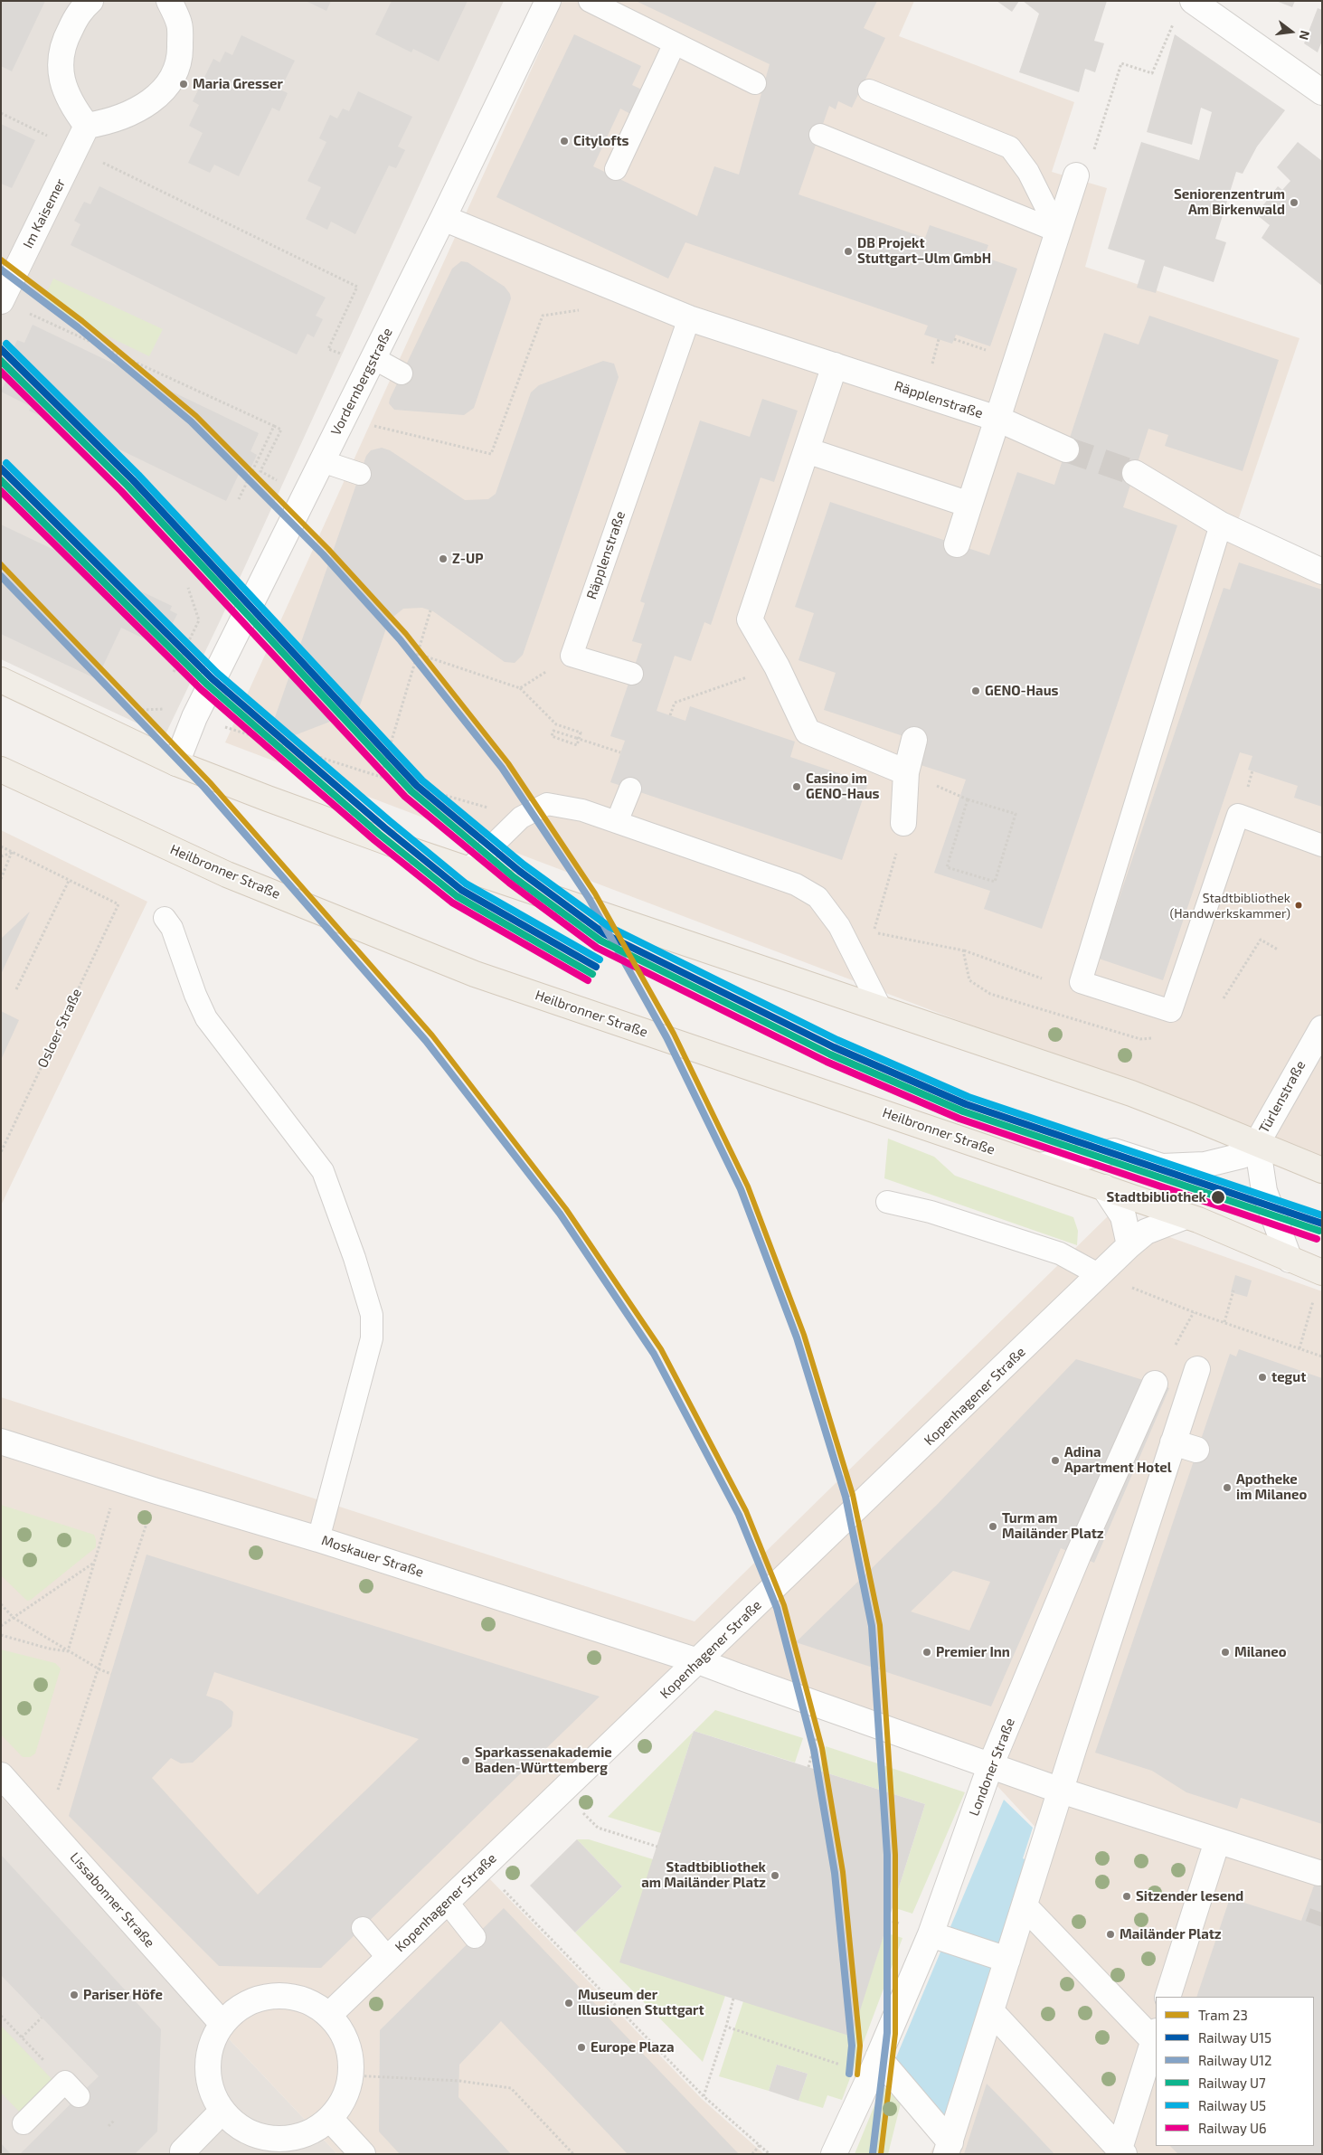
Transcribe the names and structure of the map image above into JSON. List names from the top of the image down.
{
  "streets": {
    "main road": ["Heilbronner Straße"],
    "street": [
      "Im Kaisemer",
      "Vordernbergstraße",
      "Räpplenstraße",
      "Türlenstraße",
      "Kopenhagener Straße",
      "Moskauer Straße",
      "Londoner Straße",
      "Lissabonner Straße"
    ],
    "path": ["Osloer Straße"]
  },
  "crossings": [
    ["Vordernbergstraße", "Räpplenstraße"],
    ["Heilbronner Straße", "Kopenhagener Straße"],
    ["Kopenhagener Straße", "Moskauer Straße"],
    ["Kopenhagener Straße", "Lissabonner Straße"],
    ["Moskauer Straße", "Londoner Straße"]
  ],
  "places": [
    "Maria Gresser",
    "Citylofts",
    "Seniorenzentrum Am Birkenwald",
    "DB Projekt Stuttgart–Ulm GmbH",
    "Z-UP",
    "GENO-Haus",
    "Casino im GENO-Haus",
    "Stadtbibliothek (Handwerkskammer)",
    "Stadtbibliothek",
    "tegut",
    "Adina Apartment Hotel",
    "Apotheke im Milaneo",
    "Turm am Mailänder Platz",
    "Premier Inn",
    "Milaneo",
    "Sparkassenakademie Baden-Württemberg",
    "Stadtbibliothek am Mailänder Platz",
    "Sitzender lesend",
    "Mailänder Platz",
    "Pariser Höfe",
    "Museum der Illusionen Stuttgart",
    "Europe Plaza"
  ],
  "lines": [
    "tram line 23",
    "rail line U12",
    "rail line U5",
    "rail line U15",
    "rail line U7",
    "rail line U6"
  ],
  "legend": [
    "Tram 23",
    "Railway U15",
    "Railway U12",
    "Railway U7",
    "Railway U5",
    "Railway U6"
  ],
  "north": "right"
}
